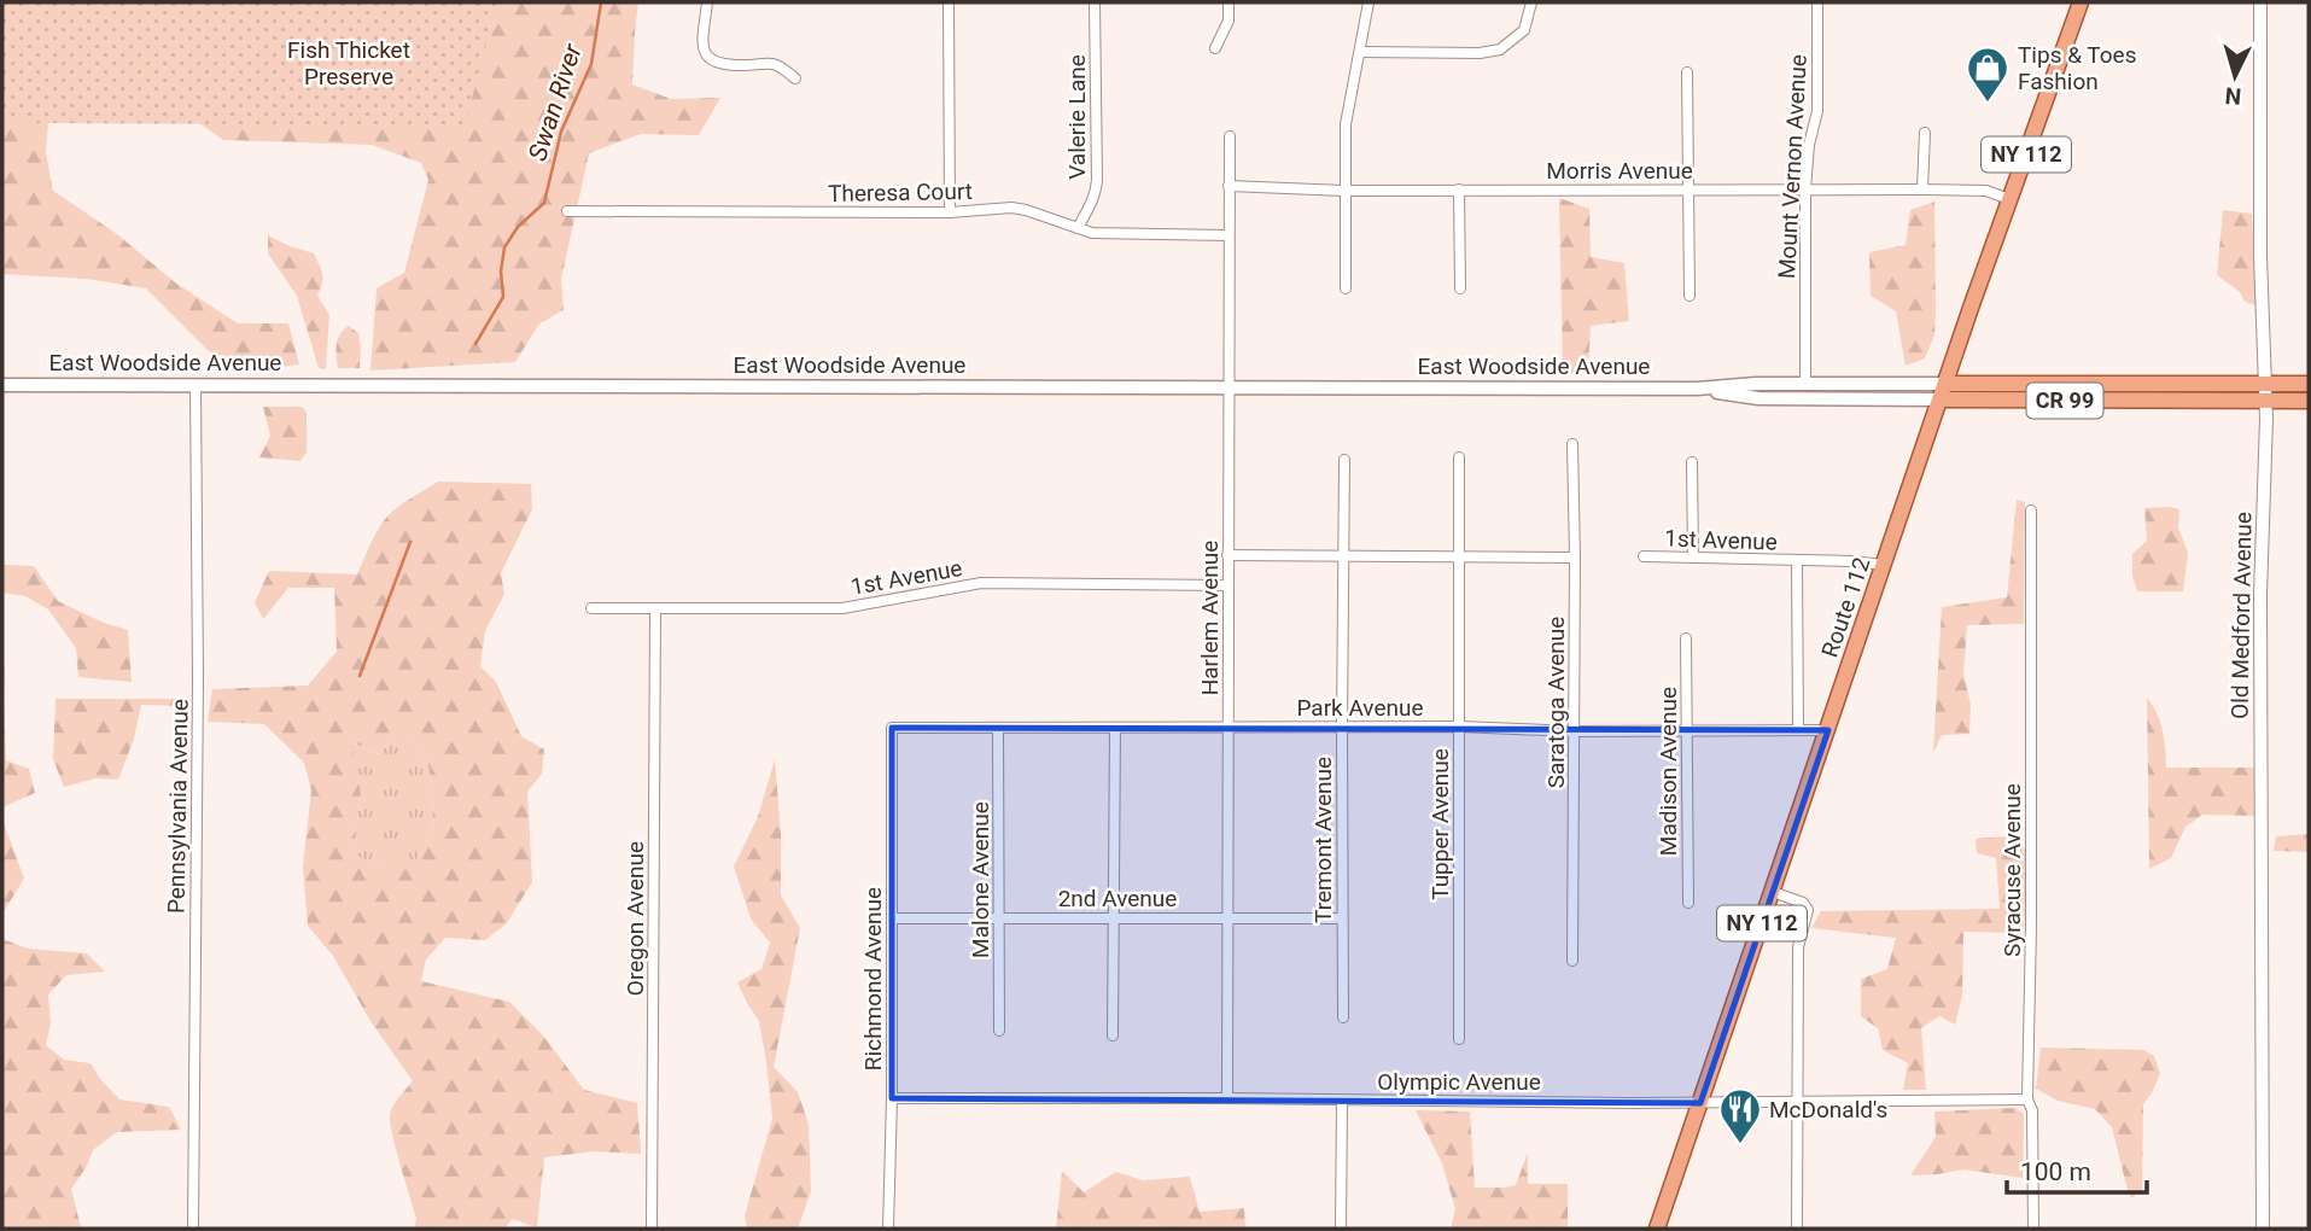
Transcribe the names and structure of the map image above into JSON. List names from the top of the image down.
{
  "streets": {
    "main road": [
      "NY 112",
      "East Woodside Avenue",
      "CR 99",
      "Route 112"
    ],
    "street": [
      "Valerie Lane",
      "Mount Vernon Avenue",
      "Morris Avenue",
      "Theresa Court",
      "1st Avenue",
      "Old Medford Avenue",
      "Harlem Avenue",
      "Saratoga Avenue",
      "Park Avenue",
      "Madison Avenue",
      "Pennsylvania Avenue",
      "Tupper Avenue",
      "Tremont Avenue",
      "Syracuse Avenue",
      "Malone Avenue",
      "2nd Avenue",
      "Oregon Avenue",
      "Richmond Avenue",
      "Olympic Avenue"
    ]
  },
  "crossings": [
    ["Valerie Lane", "Theresa Court"],
    ["Mount Vernon Avenue", "Morris Avenue"],
    ["Mount Vernon Avenue", "East Woodside Avenue"],
    ["Morris Avenue", "Route 112"],
    ["Morris Avenue", "Harlem Avenue"],
    ["Theresa Court", "Harlem Avenue"],
    ["East Woodside Avenue", "CR 99"],
    ["East Woodside Avenue", "Route 112"],
    ["East Woodside Avenue", "Old Medford Avenue"],
    ["East Woodside Avenue", "Harlem Avenue"],
    ["East Woodside Avenue", "Pennsylvania Avenue"],
    ["CR 99", "Old Medford Avenue"],
    ["1st Avenue", "Route 112"],
    ["1st Avenue", "Harlem Avenue"],
    ["1st Avenue", "Oregon Avenue"],
    ["Route 112", "Park Avenue"],
    ["Route 112", "Olympic Avenue"],
    ["Harlem Avenue", "Park Avenue"],
    ["Harlem Avenue", "2nd Avenue"],
    ["Harlem Avenue", "Olympic Avenue"],
    ["Saratoga Avenue", "Park Avenue"],
    ["Park Avenue", "Madison Avenue"],
    ["Park Avenue", "Tupper Avenue"],
    ["Park Avenue", "Tremont Avenue"],
    ["Park Avenue", "Malone Avenue"],
    ["Park Avenue", "Richmond Avenue"],
    ["Tremont Avenue", "2nd Avenue"],
    ["Syracuse Avenue", "Olympic Avenue"],
    ["Malone Avenue", "2nd Avenue"],
    ["2nd Avenue", "Richmond Avenue"],
    ["Richmond Avenue", "Olympic Avenue"]
  ],
  "water": ["Swan River"],
  "parks": ["Fish Thicket Preserve"],
  "places": {
    "shop": ["Tips & Toes Fashion"],
    "restaurant": ["McDonald's"]
  },
  "scale_bar": "100 m",
  "north": "bottom"
}
